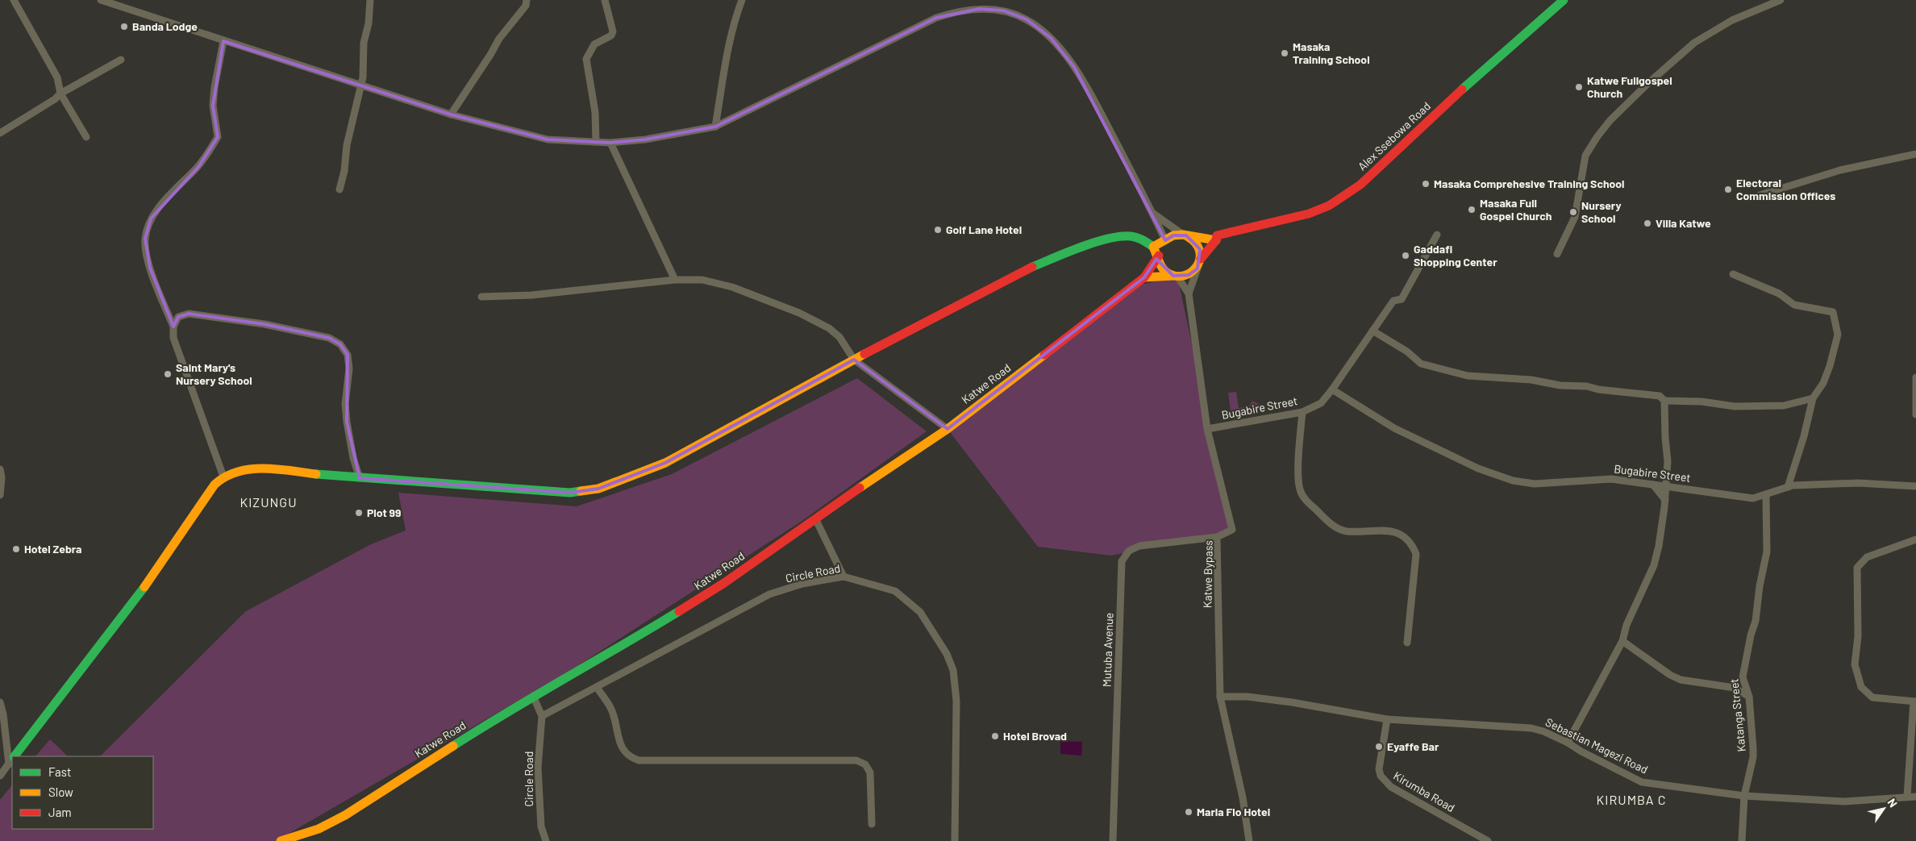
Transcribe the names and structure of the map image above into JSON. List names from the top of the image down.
{
  "streets": {
    "street": [
      "Alex Ssebowa Road",
      "Katwe Road",
      "Bugabire Street",
      "Circle Road",
      "Katwe Bypass",
      "Mutuba Avenue",
      "Katanga Street",
      "Sebastian Magezi Road",
      "Kirumba Road"
    ]
  },
  "crossings": [
    ["Katwe Road", "Circle Road"],
    ["Katwe Road", "Katwe Bypass"],
    ["Bugabire Street", "Katwe Bypass"],
    ["Bugabire Street", "Katanga Street"],
    ["Katwe Bypass", "Mutuba Avenue"],
    ["Katwe Bypass", "Sebastian Magezi Road"],
    ["Katanga Street", "Sebastian Magezi Road"],
    ["Sebastian Magezi Road", "Kirumba Road"]
  ],
  "districts": ["KIZUNGU", "KIRUMBA C"],
  "places": [
    "Banda Lodge",
    "Masaka Training School",
    "Katwe Fullgospel Church",
    "Masaka Comprehesive Training School",
    "Electoral Commission Offices",
    "Masaka Full Gospel Church",
    "Nursery School",
    "Villa Katwe",
    "Golf Lane Hotel",
    "Gaddafi Shopping Center",
    "Saint Mary's Nursery School",
    "Plot 99",
    "Hotel Zebra",
    "Hotel Brovad",
    "Eyaffe Bar",
    "Maria Flo Hotel"
  ],
  "legend": ["Fast", "Slow", "Jam"],
  "north": "top right"
}
